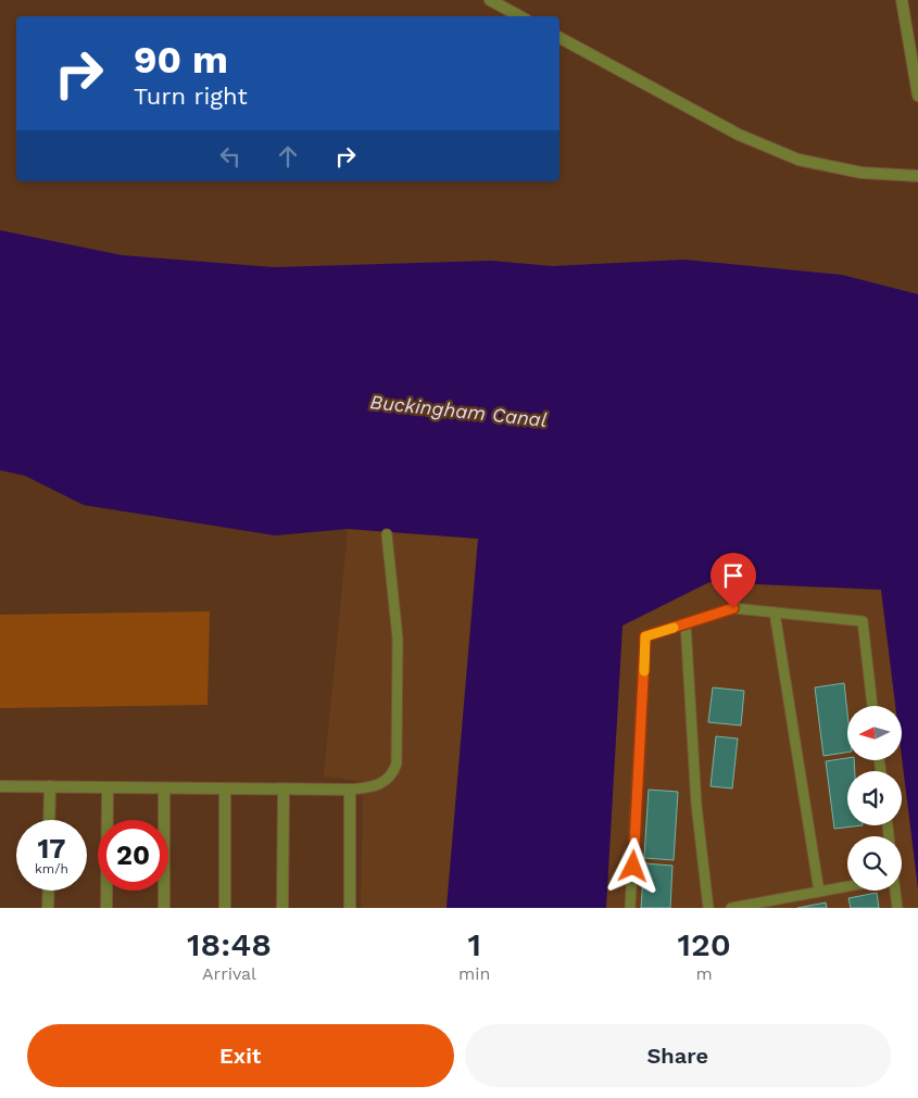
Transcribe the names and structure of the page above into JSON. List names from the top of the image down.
{
  "water": ["Buckingham Canal"],
  "north": "left",
  "page": {
    "turn": ["90 m", "Turn right"],
    "speed": "17 km/h",
    "limit": "20",
    "eta": [
      "18:48",
      "Arrival",
      "1",
      "min",
      "120",
      "m"
    ],
    "buttons": ["Exit", "Share"]
  }
}
